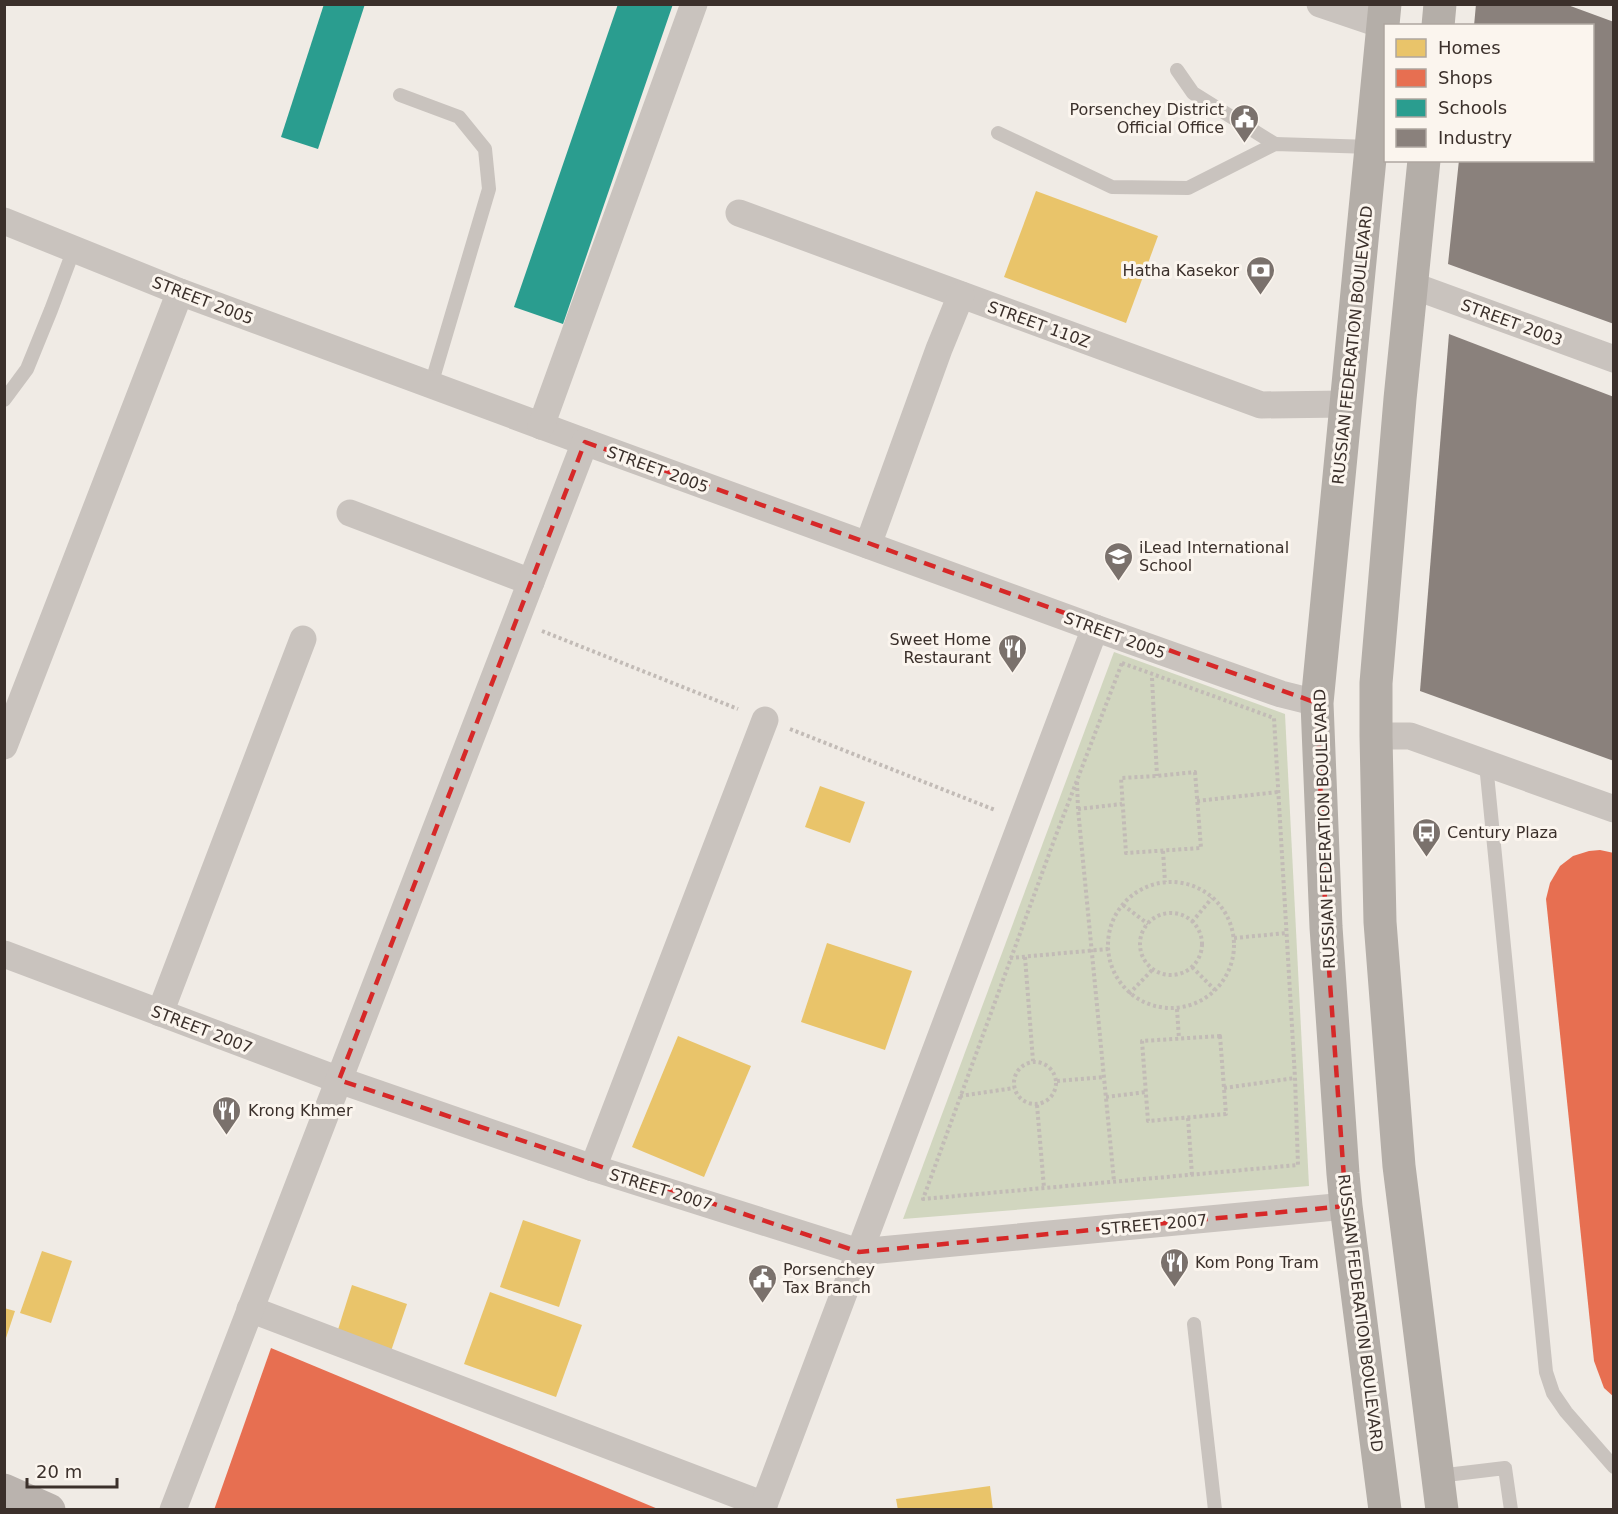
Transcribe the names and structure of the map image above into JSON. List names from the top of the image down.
{
  "streets": {
    "highway": ["RUSSIAN FEDERATION BOULEVARD"],
    "street": [
      "STREET 2005",
      "STREET 2003",
      "STREET 110Z",
      "STREET 2007"
    ]
  },
  "crossings": [
    ["STREET 2005", "RUSSIAN FEDERATION BOULEVARD"],
    ["STREET 110Z", "RUSSIAN FEDERATION BOULEVARD"],
    ["RUSSIAN FEDERATION BOULEVARD", "STREET 2007"]
  ],
  "places": {
    "public building": ["Porsenchey District Official Office", "Porsenchey Tax Branch"],
    "bank": ["Hatha Kasekor"],
    "school or university": ["iLead International School"],
    "restaurant": ["Sweet Home Restaurant", "Krong Khmer", "Kom Pong Tram"],
    "bus stop": ["Century Plaza"]
  },
  "legend": [
    "Homes",
    "Shops",
    "Schools",
    "Industry"
  ],
  "scale_bar": "20 m"
}
